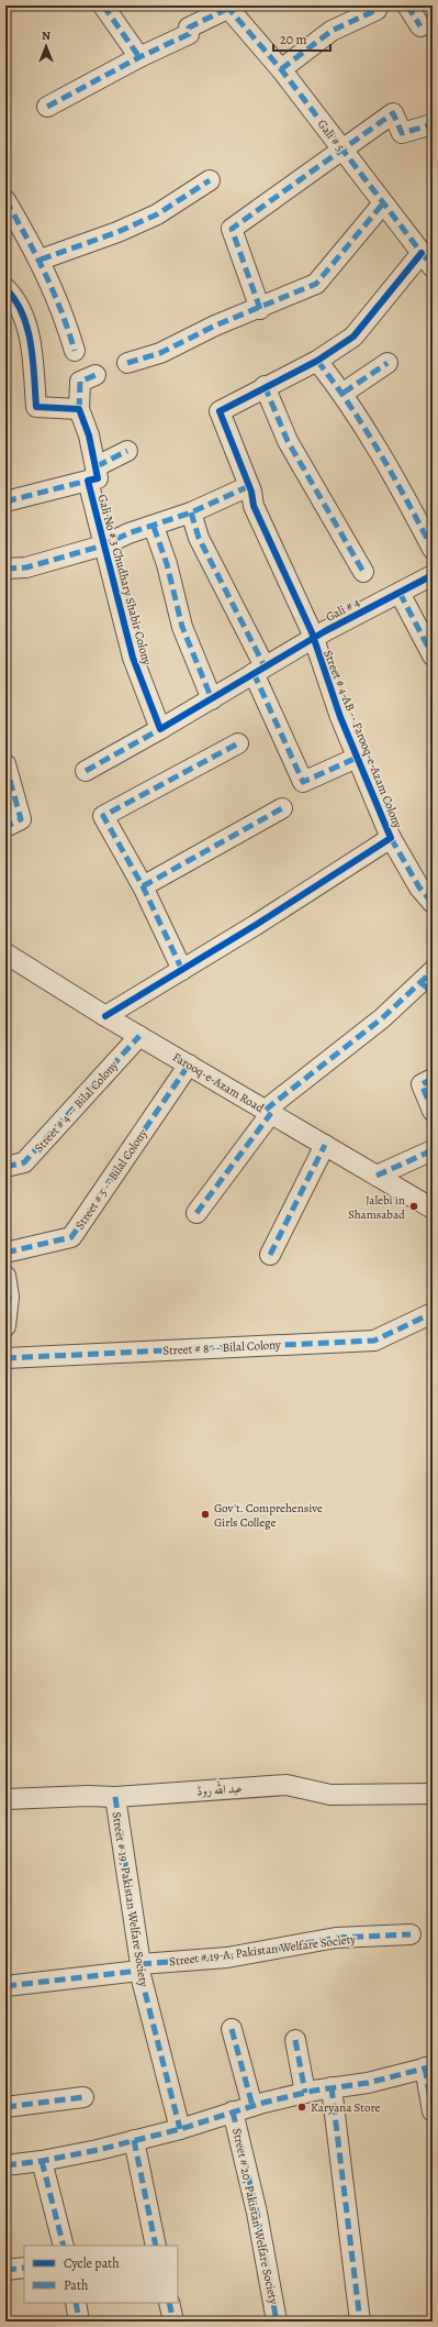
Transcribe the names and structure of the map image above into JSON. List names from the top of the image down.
{
  "streets": {
    "street": [
      "Gali # 5",
      "Gali No # 3 Chudhary Shabir Colony",
      "Gali # 4",
      "Street # 4-AB -- Farooq-e-Azam Colony",
      "Farooq-e-Azam Road",
      "Street # 4 -- Bilal Colony",
      "Street # 5 -- Bilal Colony",
      "Street # 8 -- Bilal Colony",
      "عبد اللہ روڈ",
      "Street # 19, Pakistan Welfare Society",
      "Street # 19-A, Pakistan Welfare Society",
      "Street # 20, Pakistan Welfare Society"
    ]
  },
  "crossings": [
    ["Gali # 4", "Street # 4-AB -- Farooq-e-Azam Colony"],
    ["Street # 4-AB -- Farooq-e-Azam Colony", "Farooq-e-Azam Road"],
    ["Farooq-e-Azam Road", "Street # 4 -- Bilal Colony"],
    ["Farooq-e-Azam Road", "Street # 5 -- Bilal Colony"],
    ["عبد اللہ روڈ", "Street # 19, Pakistan Welfare Society"],
    ["Street # 19, Pakistan Welfare Society", "Street # 19-A, Pakistan Welfare Society"]
  ],
  "places": ["Jalebi in Shamsabad", "Gov't. Comprehensive Girls College", "Karyana Store"],
  "legend": ["Cycle path", "Path"],
  "scale_bar": "20 m",
  "north": "top"
}
